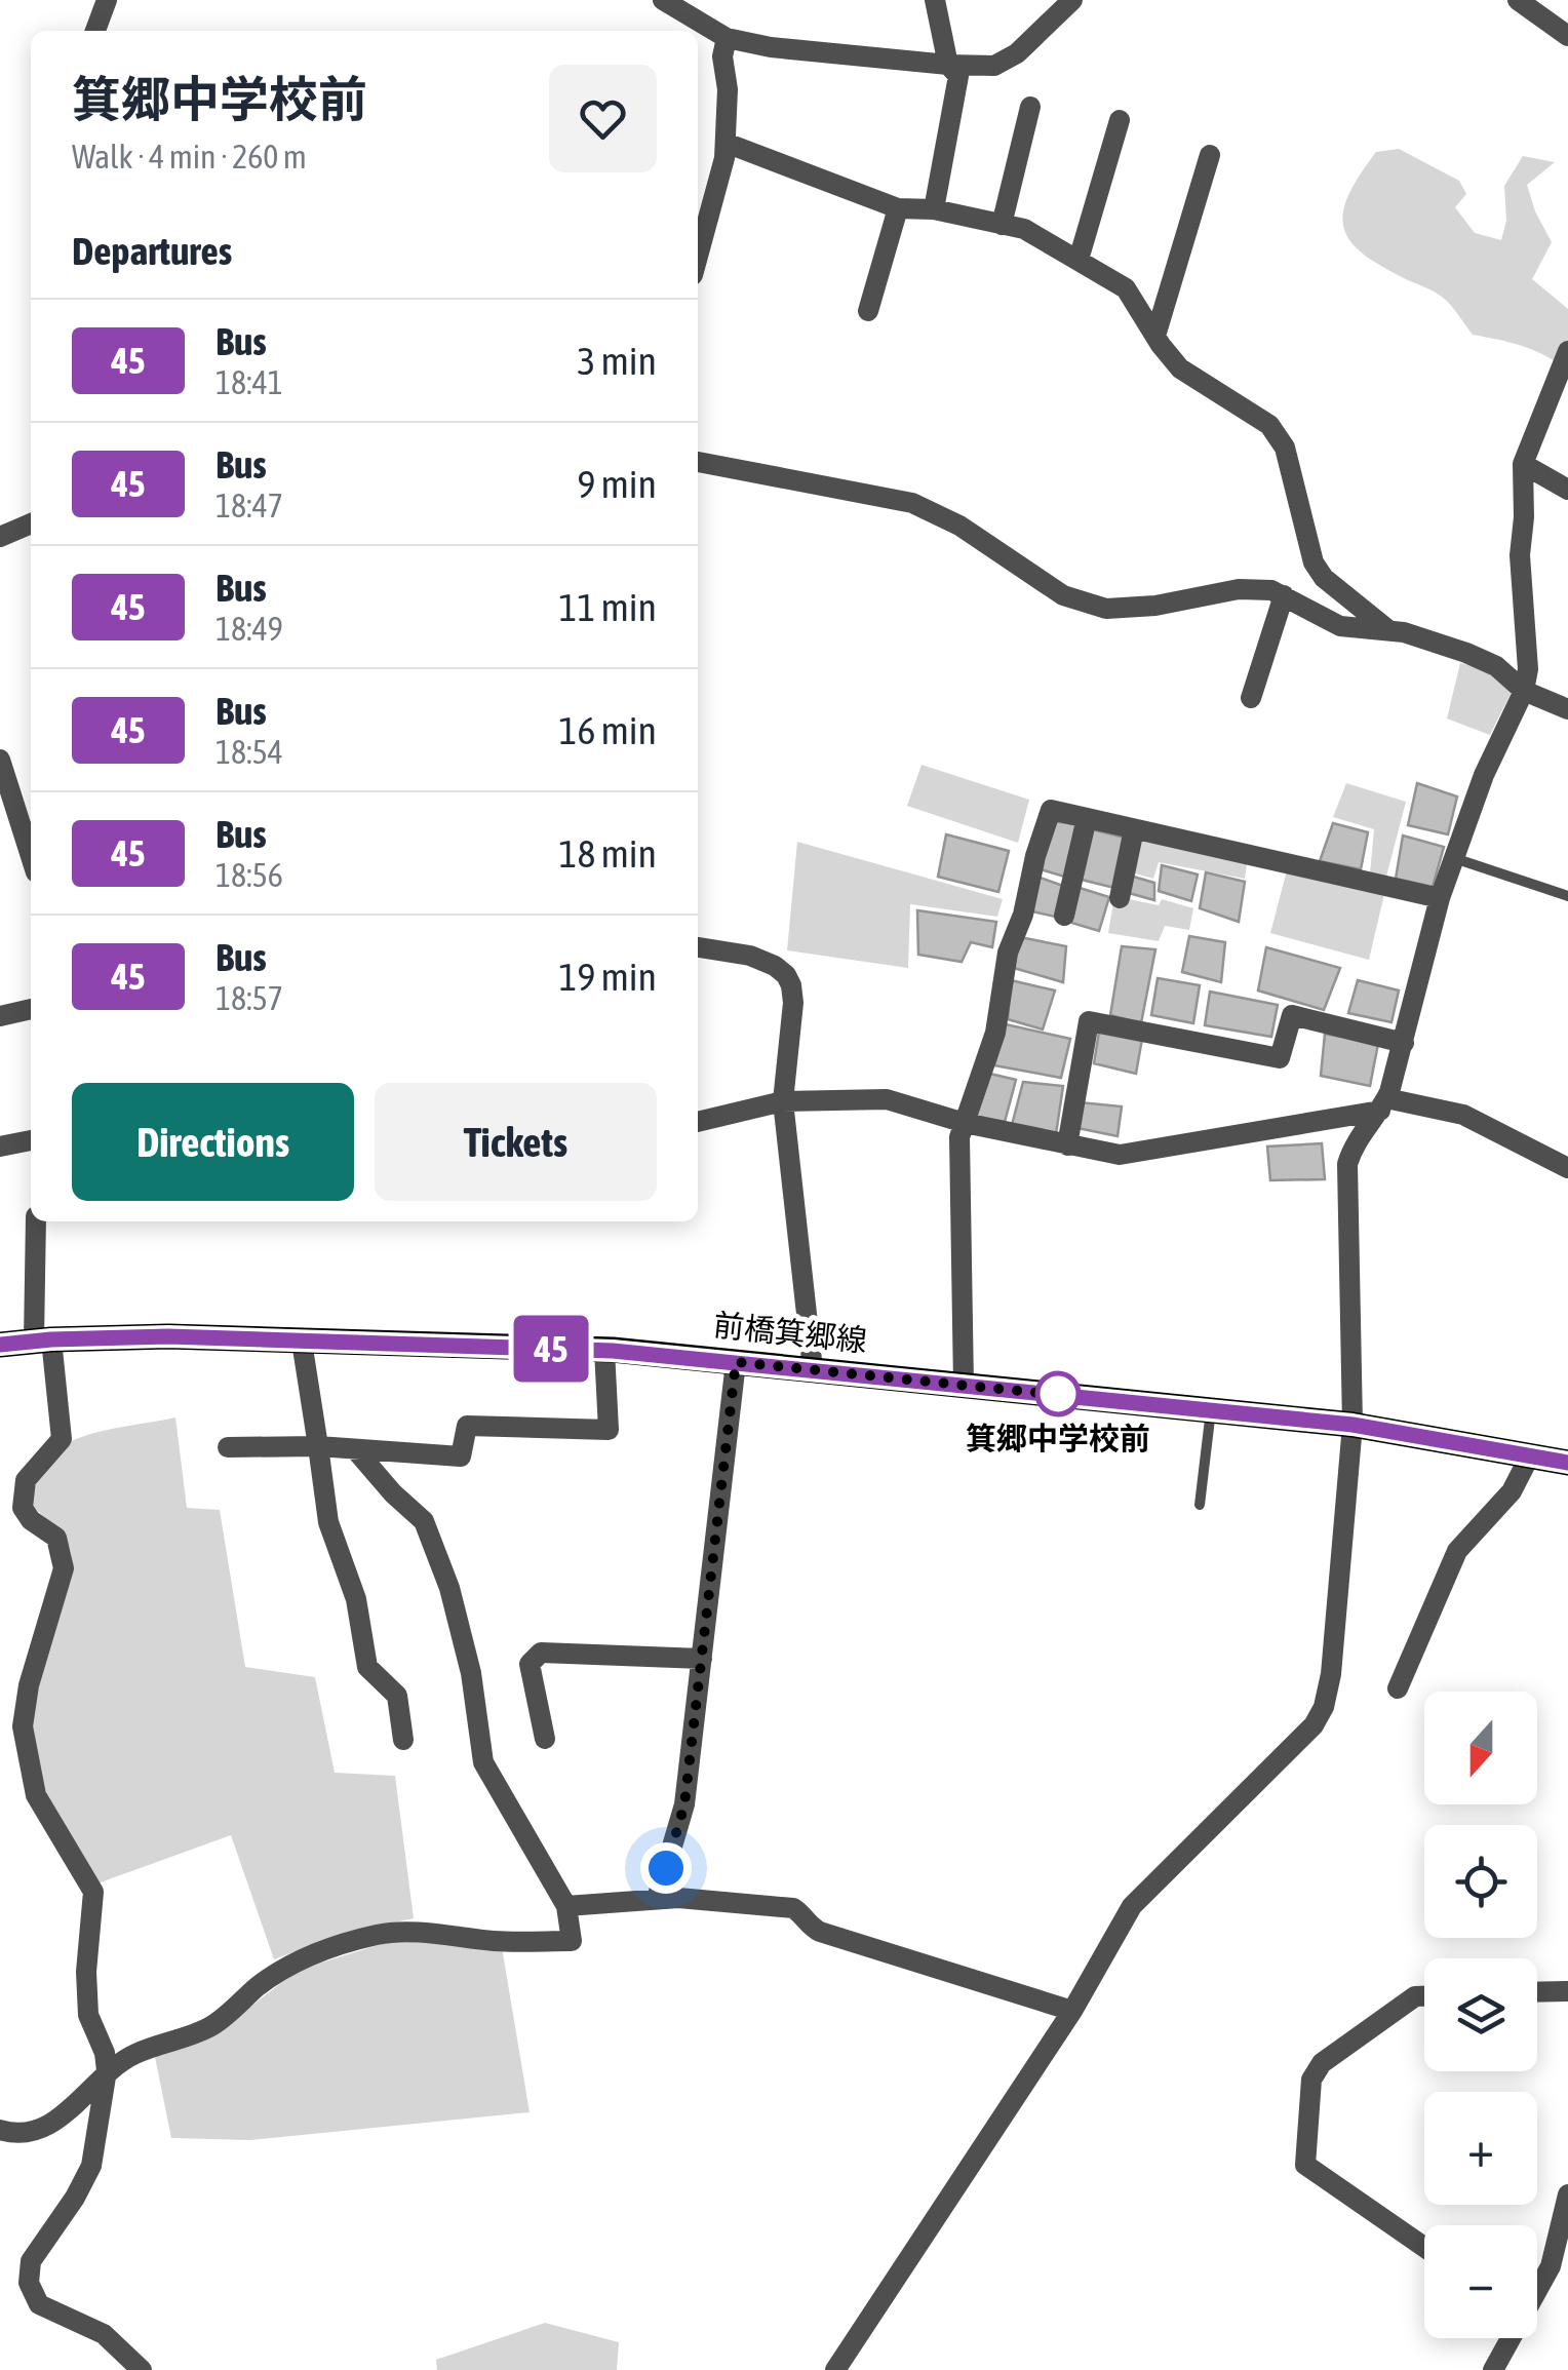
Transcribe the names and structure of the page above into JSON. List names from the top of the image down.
{
  "streets": {
    "main road": ["前橋箕郷線"]
  },
  "places": ["箕郷中学校前"],
  "lines": ["bus line 45"],
  "north": "bottom",
  "page": {
    "on_map": "45",
    "heading": [
      ["箕郷中学校前", "Walk · 4 min · 260 m"],
      "Departures"
    ],
    "list": [
      {
        "mark": "45",
        "name": "Bus",
        "note": "18:41",
        "value": "3 min"
      },
      {
        "mark": "45",
        "name": "Bus",
        "note": "18:47",
        "value": "9 min"
      },
      {
        "mark": "45",
        "name": "Bus",
        "note": "18:49",
        "value": "11 min"
      },
      {
        "mark": "45",
        "name": "Bus",
        "note": "18:54",
        "value": "16 min"
      },
      {
        "mark": "45",
        "name": "Bus",
        "note": "18:56",
        "value": "18 min"
      },
      {
        "mark": "45",
        "name": "Bus",
        "note": "18:57",
        "value": "19 min"
      }
    ],
    "buttons": ["Directions", "Tickets"],
    "map_buttons": ["+", "−"]
  }
}
